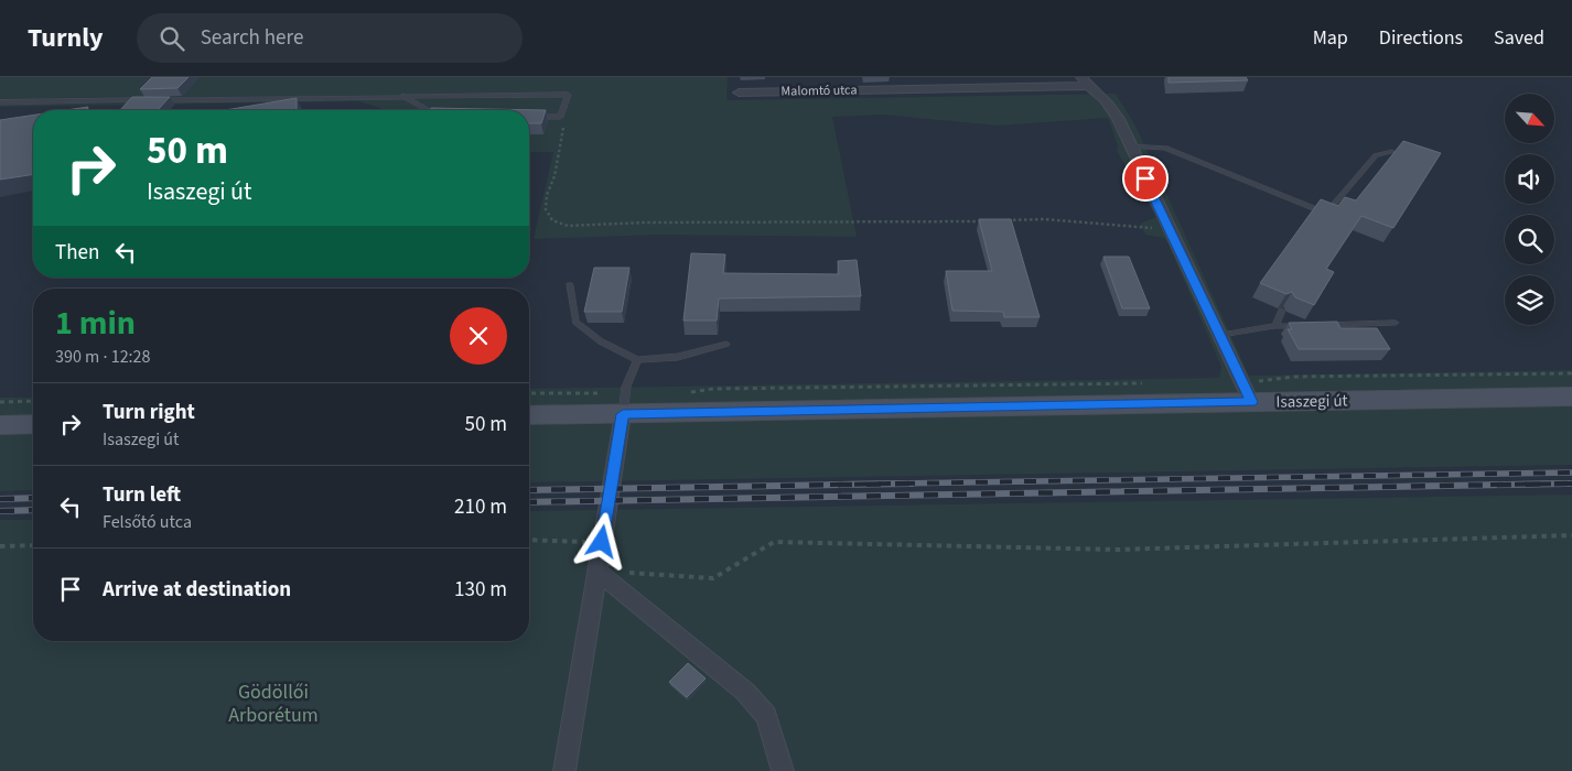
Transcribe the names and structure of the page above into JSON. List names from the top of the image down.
{
  "streets": {
    "main road": ["Isaszegi út"],
    "street": ["Malomtó utca"]
  },
  "parks": ["Gödöllői Arborétum"],
  "north": "bottom right",
  "page": {
    "header": "Turnly",
    "search": "Search here",
    "nav": ["Map", "Directions", "Saved"],
    "turn": ["50 m", "Isaszegi út"],
    "then": "Then",
    "heading": ["1 min", "390 m · 12:28"],
    "list": [
      {
        "name": "Turn right",
        "note": "Isaszegi út",
        "value": "50 m"
      },
      {
        "name": "Turn left",
        "note": "Felsőtó utca",
        "value": "210 m"
      },
      {
        "name": "Arrive at destination",
        "value": "130 m"
      }
    ]
  }
}
